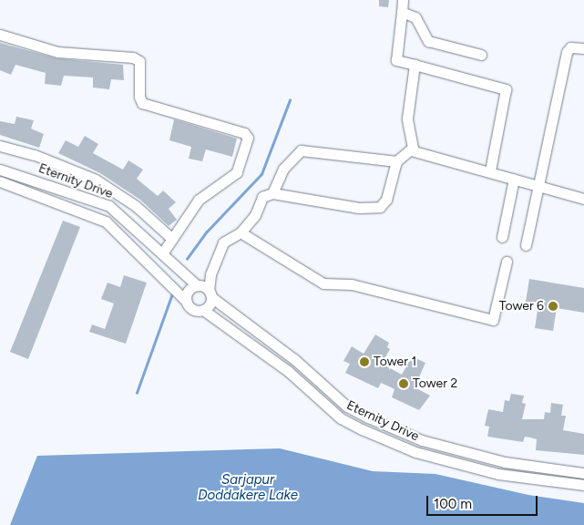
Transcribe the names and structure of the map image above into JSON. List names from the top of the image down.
{
  "streets": {
    "street": ["Eternity Drive"]
  },
  "water": ["Sarjapur Doddakere Lake"],
  "places": ["Tower 6", "Tower 1", "Tower 2"],
  "scale_bar": "100 m"
}
